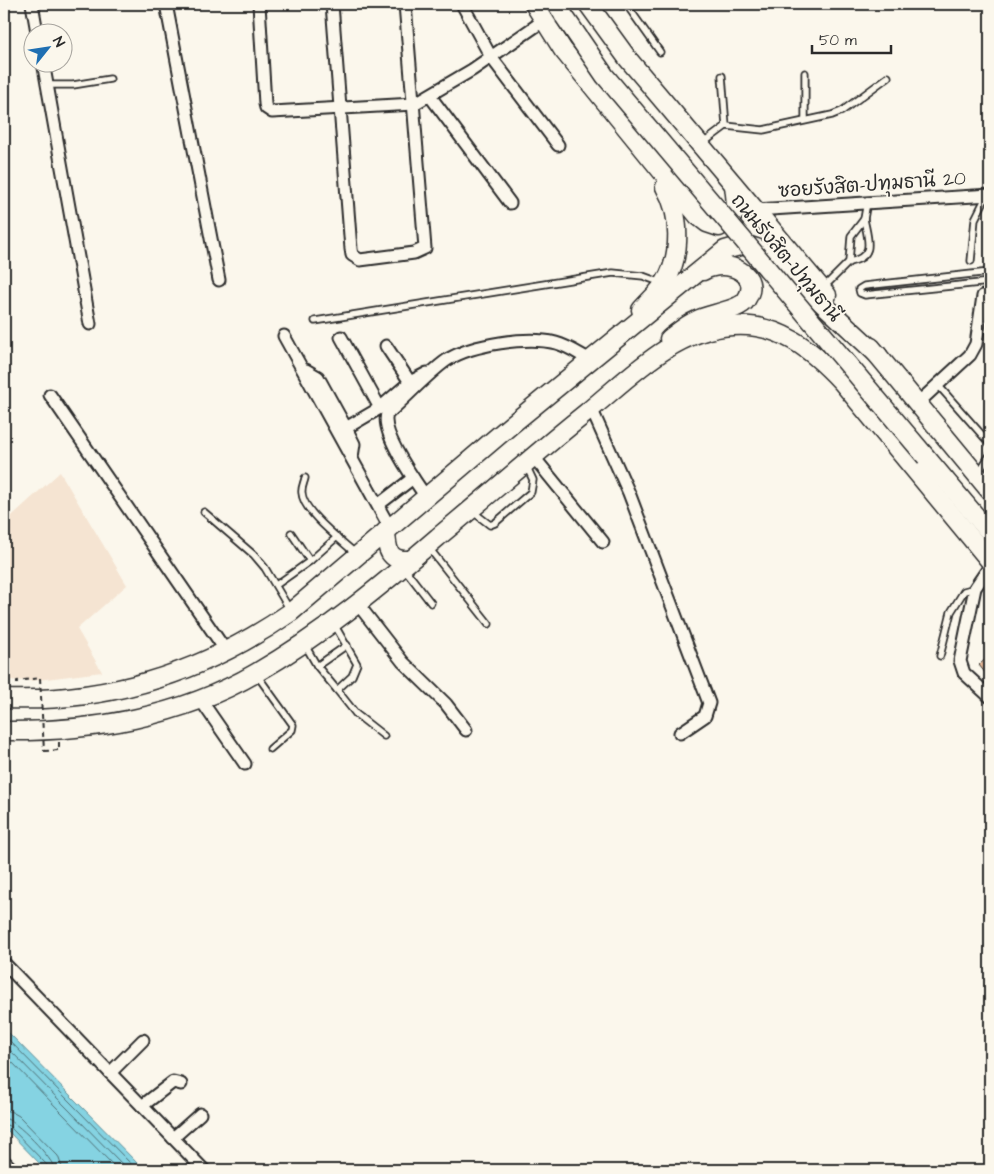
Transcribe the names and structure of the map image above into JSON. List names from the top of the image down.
{
  "streets": {
    "main road": ["ถนนรังสิต-ปทุมธานี"],
    "street": ["ซอยรังสิต-ปทุมธานี 20"]
  },
  "crossings": [
    ["ซอยรังสิต-ปทุมธานี 20", "ถนนรังสิต-ปทุมธานี"]
  ],
  "scale_bar": "50 m",
  "north": "top right"
}
